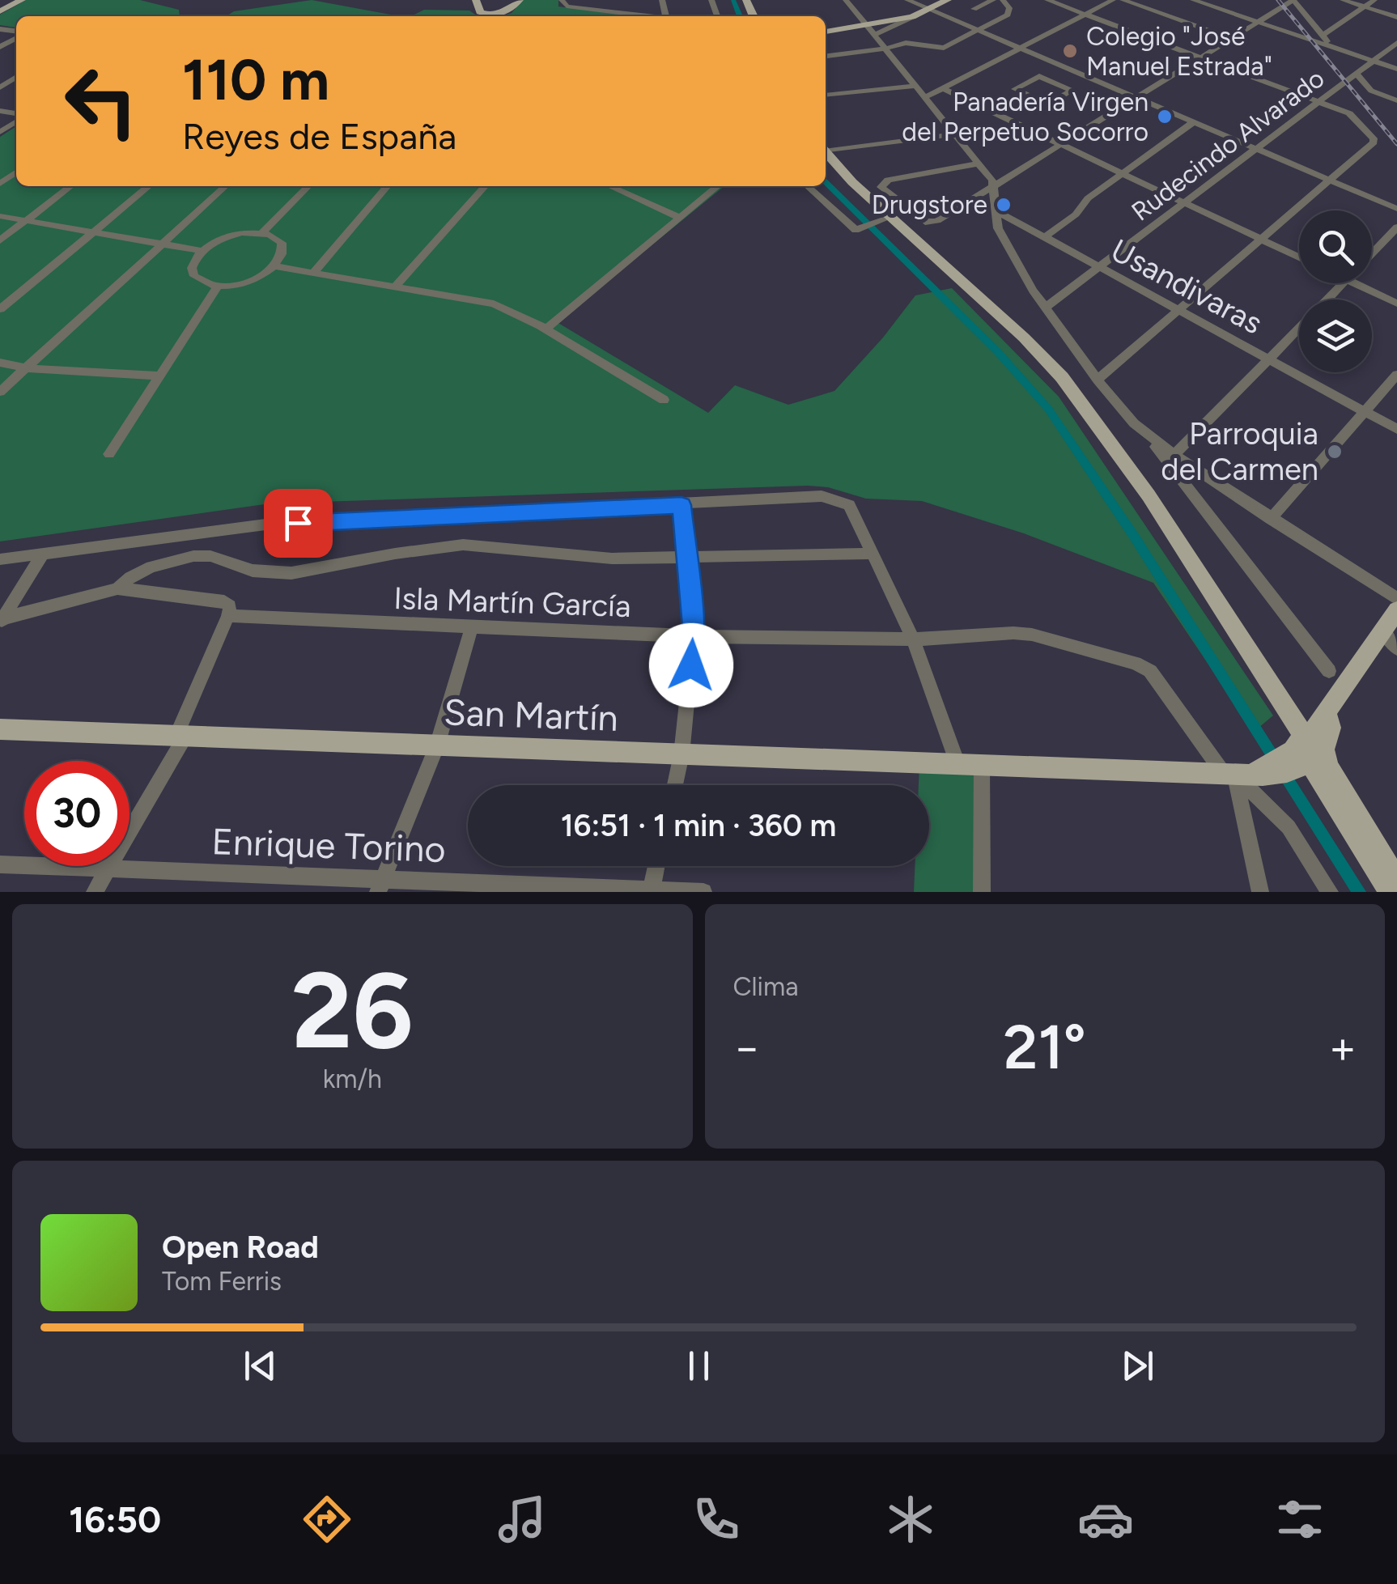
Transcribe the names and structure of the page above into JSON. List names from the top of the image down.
{
  "streets": {
    "main road": ["San Martín"],
    "street": [
      "Rudecindo Alvarado",
      "Usandivaras",
      "Isla Martín García",
      "Enrique Torino"
    ]
  },
  "crossings": [
    ["Rudecindo Alvarado", "Usandivaras"],
    ["Isla Martín García", "San Martín"]
  ],
  "places": [
    "Colegio \"José Manuel Estrada\"",
    "Panadería Virgen del Perpetuo Socorro",
    "Drugstore",
    "Parroquia del Carmen"
  ],
  "page": {
    "turn": ["110 m", "Reyes de España"],
    "limit": "30",
    "trip": "16:51 · 1 min · 360 m",
    "tile": [
      ["26", "km/h"],
      "Clima"
    ],
    "heat": ["−", "21°", "+"],
    "song": ["Open Road", "Tom Ferris"],
    "tabs": "16:50"
  }
}
